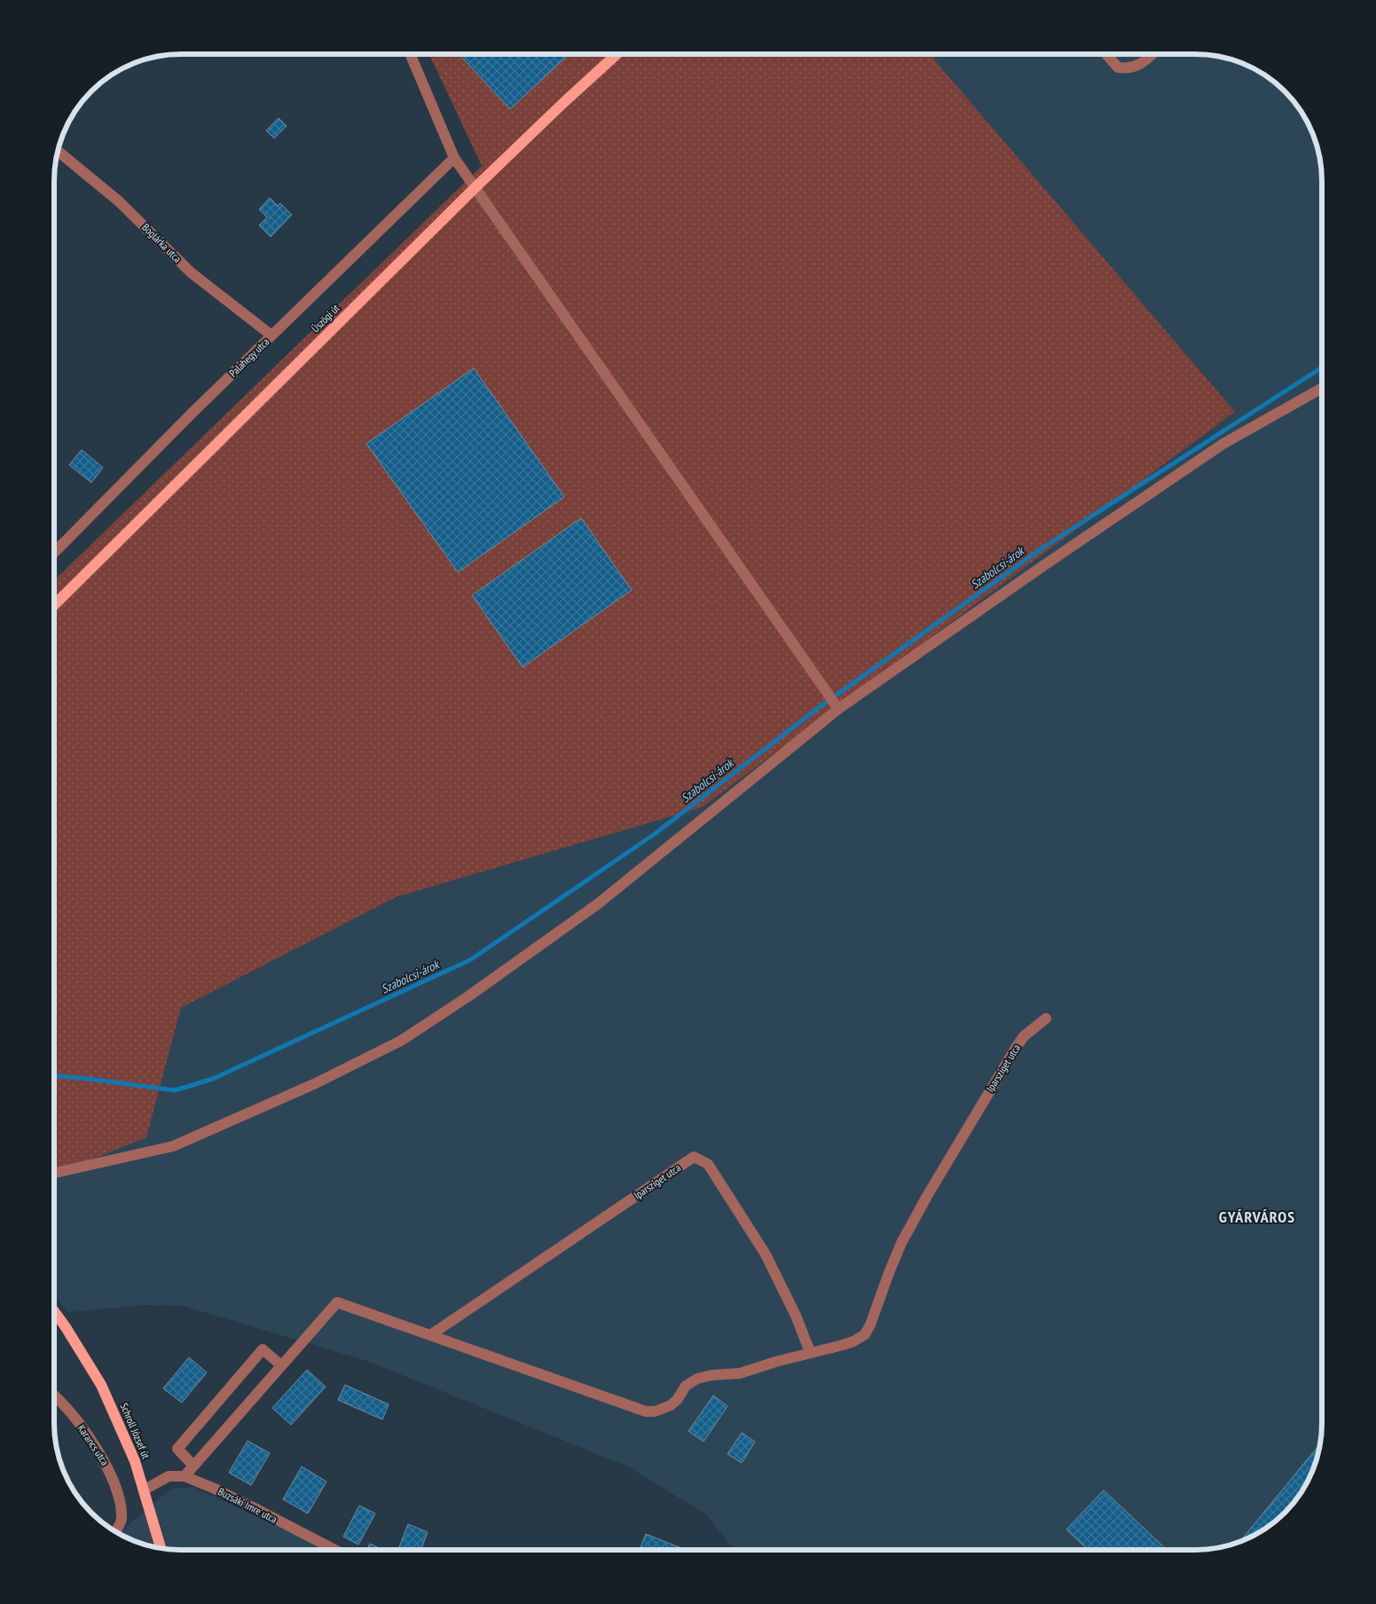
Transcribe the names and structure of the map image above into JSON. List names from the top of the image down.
{
  "streets": {
    "main road": ["Üszögi út", "Schroll József út"],
    "street": [
      "Boglárka utca",
      "Palahegy utca",
      "Iparsziget utca",
      "Karancs utca",
      "Buzsáki Imre utca"
    ]
  },
  "crossings": [
    ["Boglárka utca", "Palahegy utca"]
  ],
  "districts": ["GYÁRVÁROS"],
  "water": ["Szabolcsi-árok"]
}
